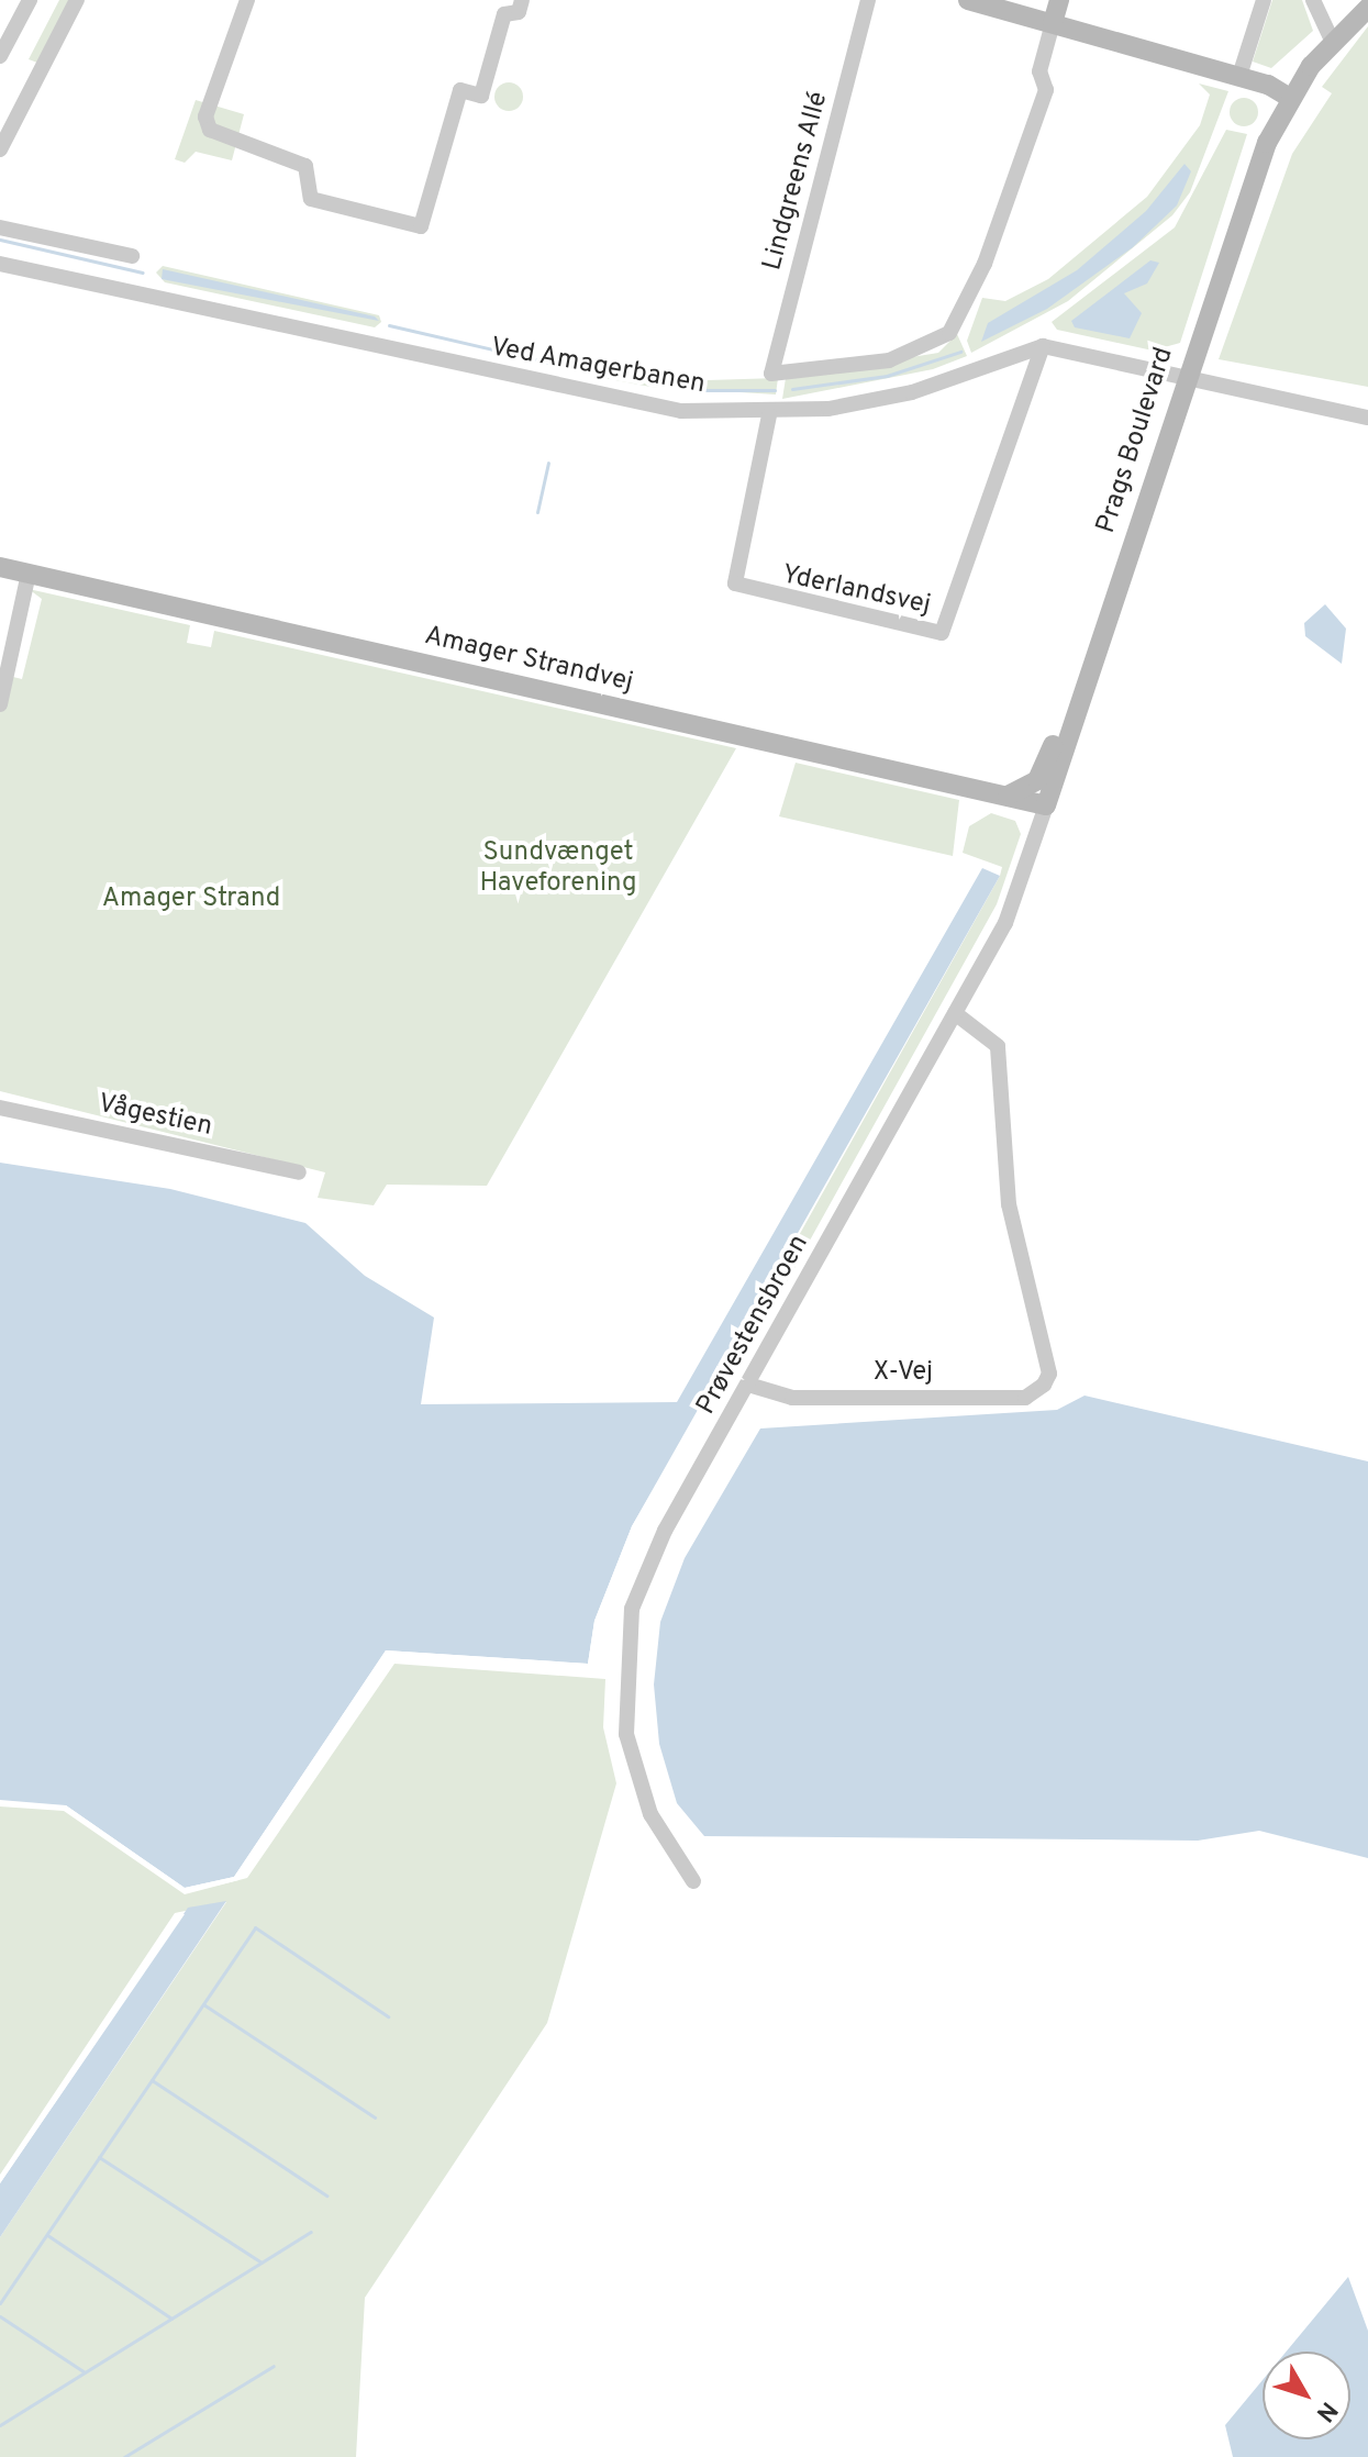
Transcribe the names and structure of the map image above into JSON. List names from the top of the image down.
{
  "streets": {
    "street": [
      "Lindgreens Allé",
      "Ved Amagerbanen",
      "Prags Boulevard",
      "Yderlandsvej",
      "Amager Strandvej",
      "Vågestien",
      "Prøvestensbroen",
      "X-Vej"
    ]
  },
  "crossings": [
    ["Ved Amagerbanen", "Yderlandsvej"],
    ["Prags Boulevard", "Amager Strandvej"],
    ["Prags Boulevard", "Prøvestensbroen"],
    ["Amager Strandvej", "Prøvestensbroen"],
    ["Prøvestensbroen", "X-Vej"]
  ],
  "parks": ["Sundvænget Haveforening", "Amager Strand"],
  "north": "bottom right"
}
